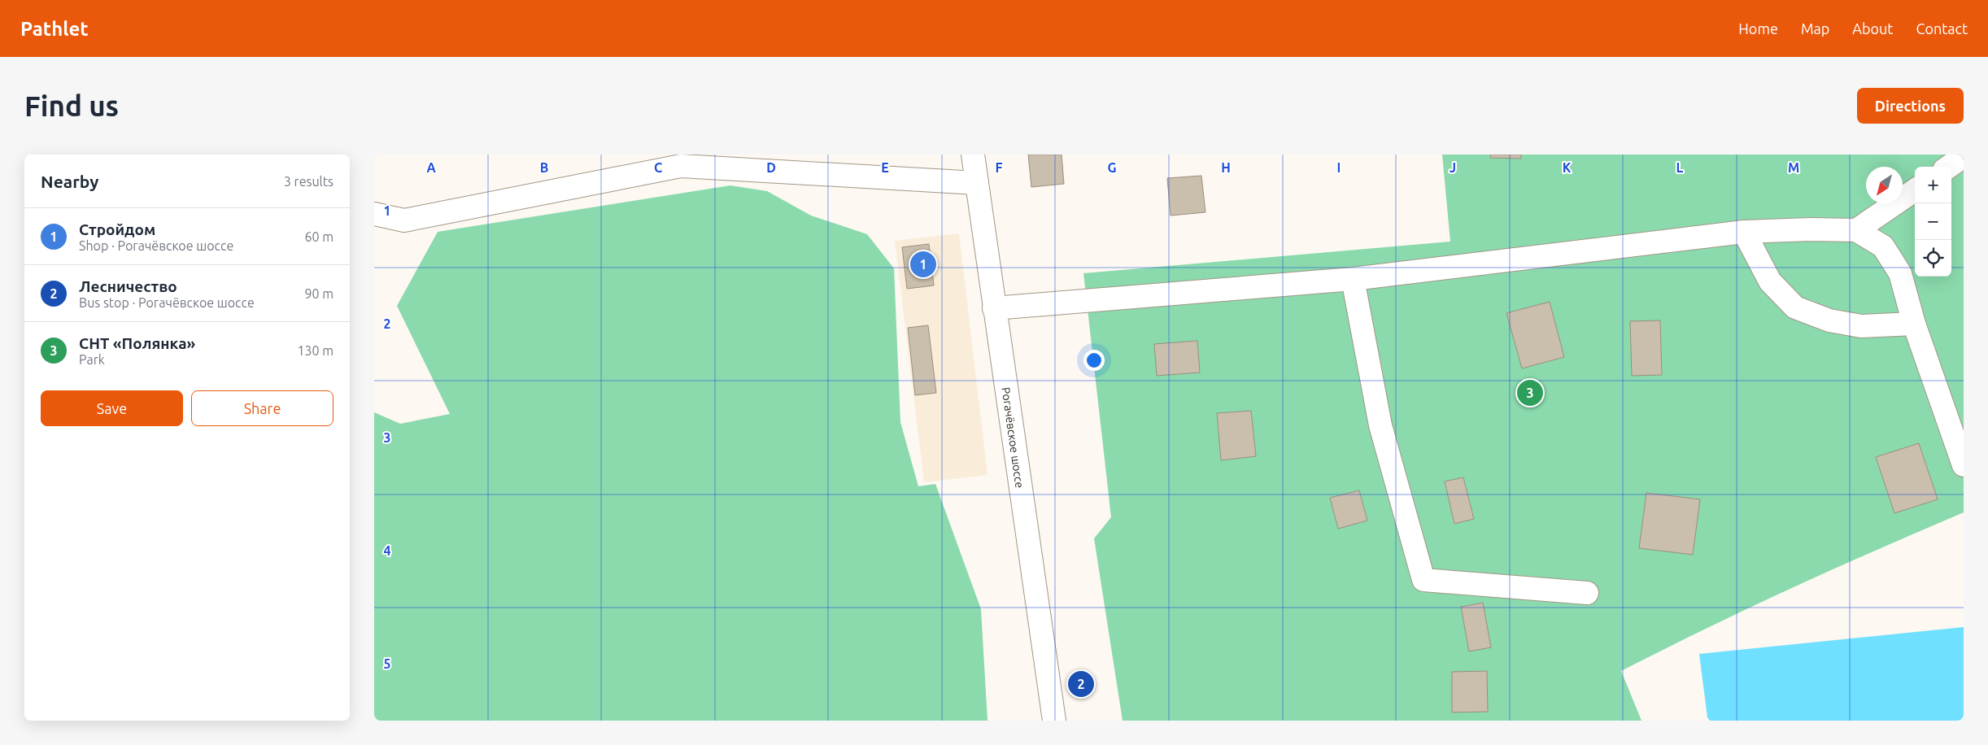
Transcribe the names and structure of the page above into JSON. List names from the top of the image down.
{
  "streets": {
    "main road": ["Рогачёвское шоссе"]
  },
  "north": "bottom left",
  "page": {
    "header": "Pathlet",
    "nav": [
      "Home",
      "Map",
      "About",
      "Contact"
    ],
    "buttons": [
      "Directions",
      ["Save", "Share"]
    ],
    "title": "Find us",
    "heading": ["Nearby", "3 results"],
    "map_buttons": ["+", "−"],
    "list": [
      {
        "mark": "1",
        "name": "Стройдом",
        "note": "Shop · Рогачёвское шоссе",
        "value": "60 m"
      },
      {
        "mark": "2",
        "name": "Лесничество",
        "note": "Bus stop · Рогачёвское шоссе",
        "value": "90 m"
      },
      {
        "mark": "3",
        "name": "СНТ «Полянка»",
        "note": "Park",
        "value": "130 m"
      }
    ],
    "pins": ["1", "3", "2"]
  },
  "grid": {
    "columns": [
      "A",
      "B",
      "C",
      "D",
      "E",
      "F",
      "G",
      "H",
      "I",
      "J",
      "K",
      "L",
      "M"
    ],
    "rows": [
      "1",
      "2",
      "3",
      "4",
      "5"
    ]
  }
}
